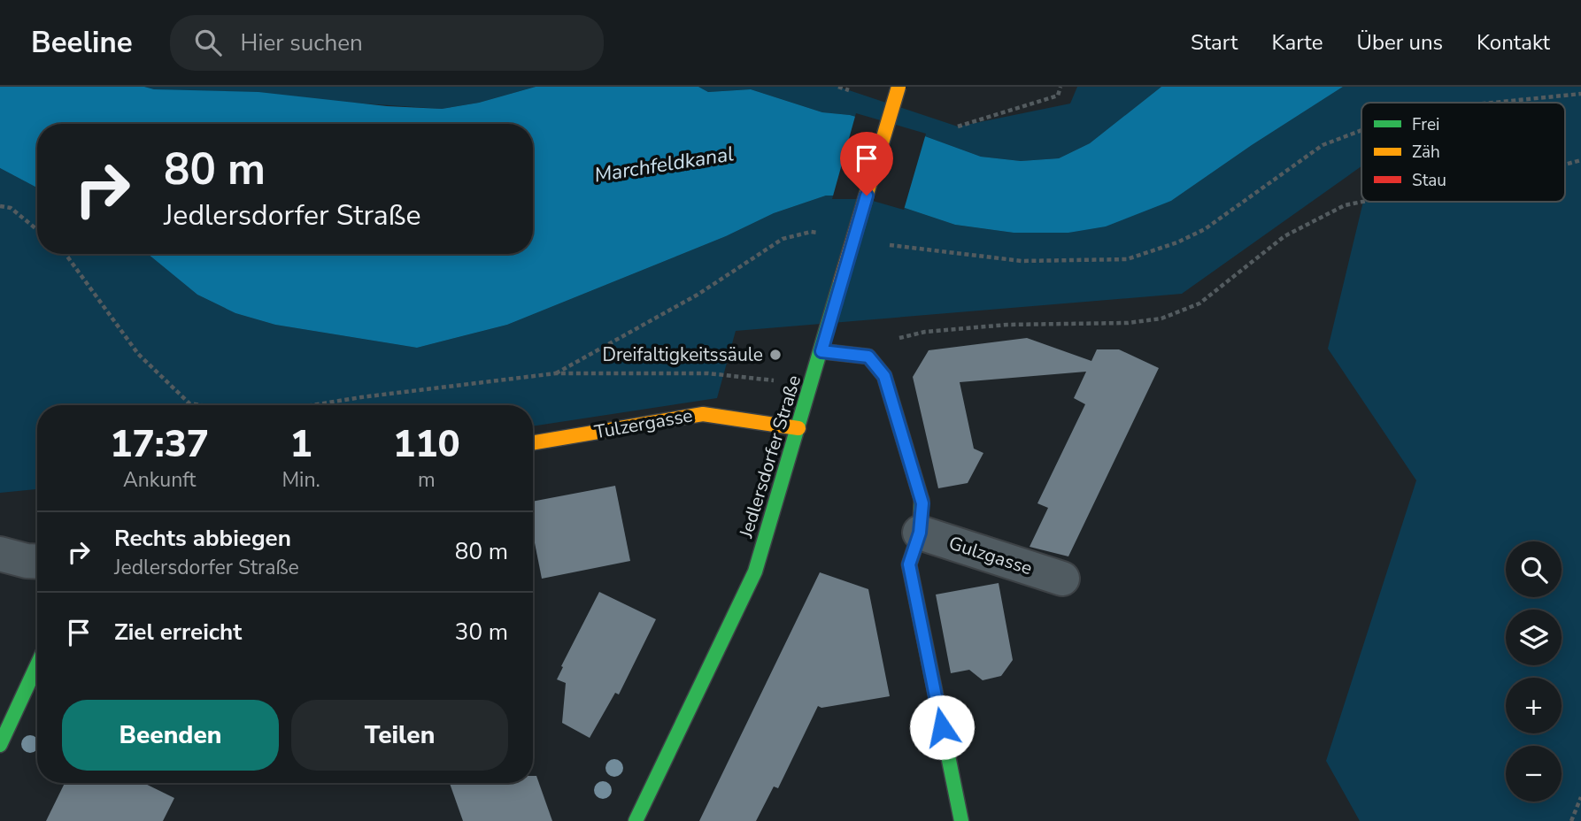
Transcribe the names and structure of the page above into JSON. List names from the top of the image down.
{
  "streets": {
    "street": ["Tulzergasse", "Jedlersdorfer Straße", "Gulzgasse"]
  },
  "crossings": [
    ["Tulzergasse", "Jedlersdorfer Straße"]
  ],
  "water": ["Marchfeldkanal"],
  "places": ["Dreifaltigkeitssäule"],
  "legend": ["Frei", "Zäh", "Stau"],
  "page": {
    "header": "Beeline",
    "search": "Hier suchen",
    "nav": [
      "Start",
      "Karte",
      "Über uns",
      "Kontakt"
    ],
    "turn": ["80 m", "Jedlersdorfer Straße"],
    "eta": [
      "17:37",
      "Ankunft",
      "1",
      "Min.",
      "110",
      "m"
    ],
    "list": [
      {
        "name": "Rechts abbiegen",
        "note": "Jedlersdorfer Straße",
        "value": "80 m"
      },
      {
        "name": "Ziel erreicht",
        "value": "30 m"
      }
    ],
    "map_buttons": ["+", "−"],
    "buttons": ["Beenden", "Teilen"]
  }
}
